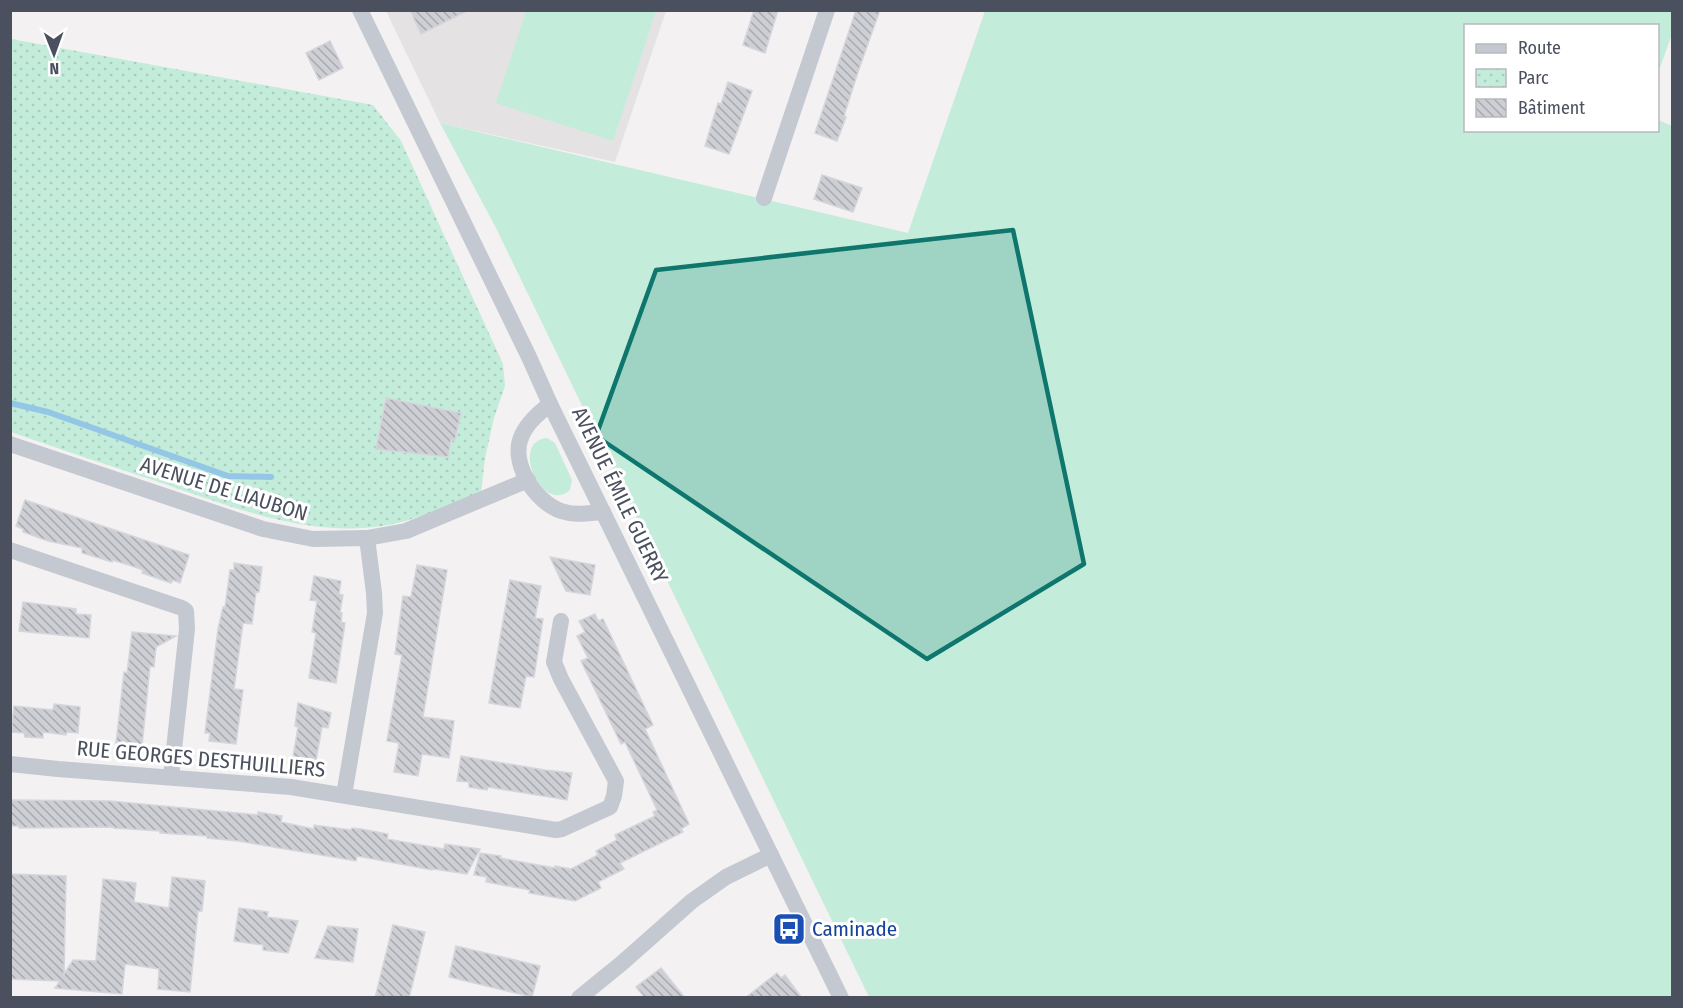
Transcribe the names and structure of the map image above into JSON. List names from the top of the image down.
{
  "streets": {
    "street": ["AVENUE DE LIAUBON", "AVENUE ÉMILE GUERRY", "RUE GEORGES DESTHUILLIERS"]
  },
  "crossings": [
    ["AVENUE DE LIAUBON", "RUE GEORGES DESTHUILLIERS"]
  ],
  "places": {
    "bus stop": ["Caminade"]
  },
  "legend": ["Route", "Parc", "Bâtiment"],
  "north": "bottom"
}
